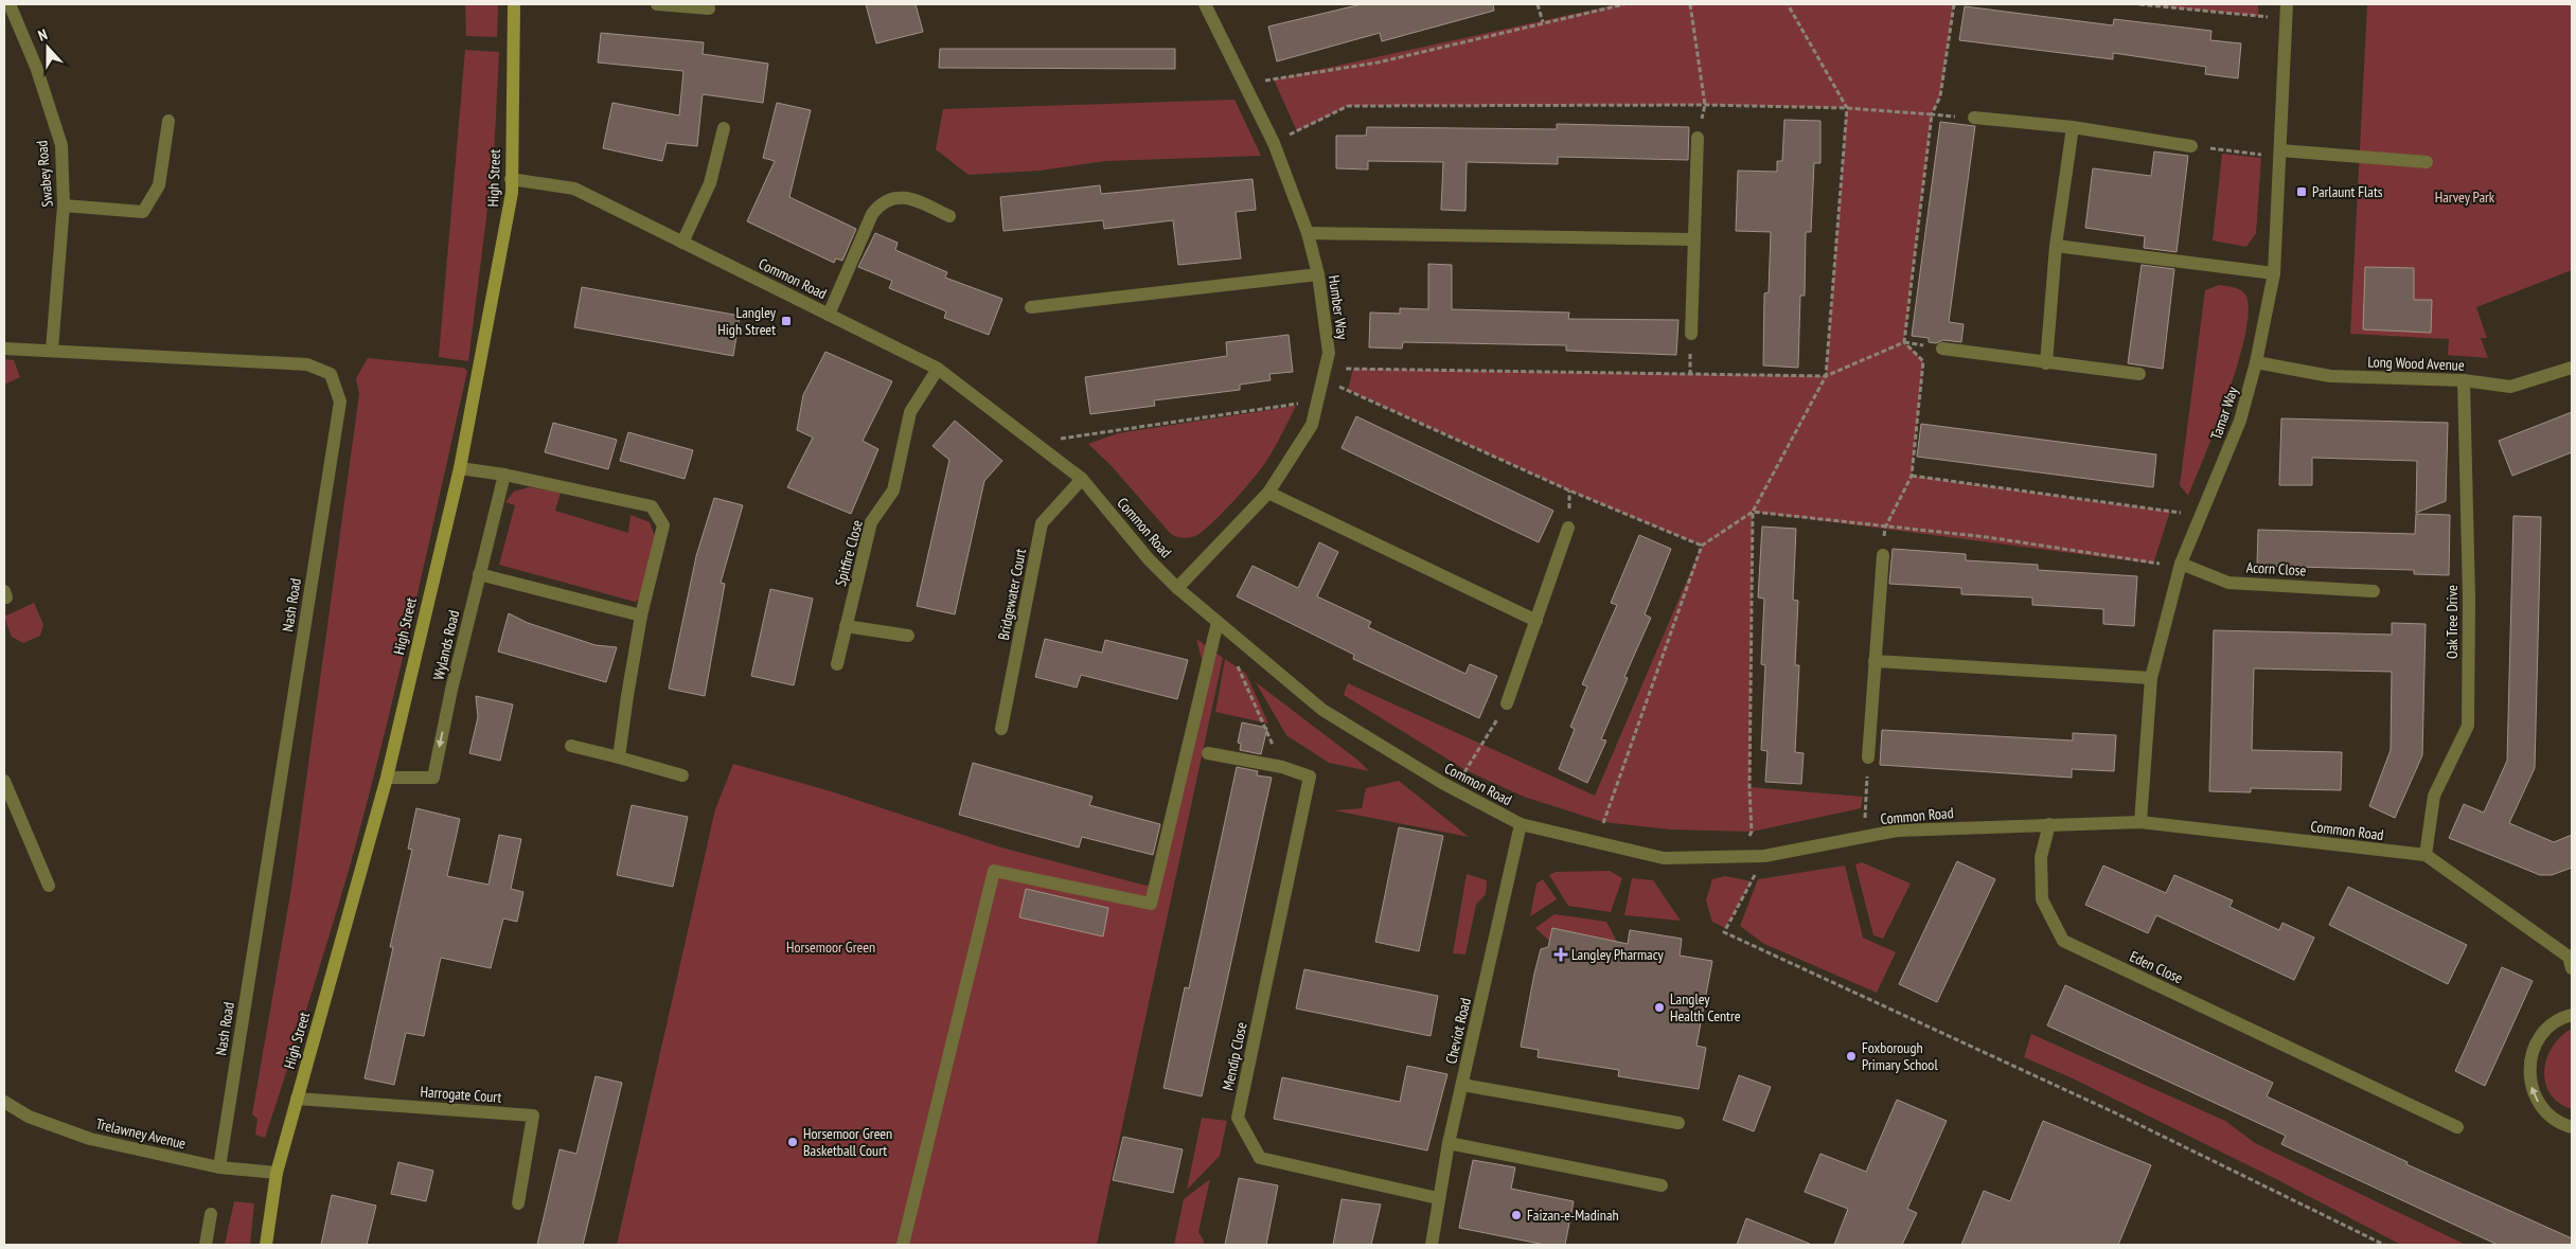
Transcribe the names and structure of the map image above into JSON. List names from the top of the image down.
{
  "streets": {
    "main road": ["High Street"],
    "street": [
      "Swabey Road",
      "Common Road",
      "Humber Way",
      "Long Wood Avenue",
      "Tamar Way",
      "Spitfire Close",
      "Acorn Close",
      "Bridgewater Court",
      "Nash Road",
      "Oak Tree Drive",
      "Wylands Road",
      "Eden Close",
      "Cheviot Road",
      "Mendip Close",
      "Harrogate Court",
      "Trelawney Avenue"
    ]
  },
  "crossings": [
    ["Swabey Road", "Nash Road"],
    ["High Street", "Common Road"],
    ["High Street", "Wylands Road"],
    ["High Street", "Harrogate Court"],
    ["High Street", "Trelawney Avenue"],
    ["Common Road", "Humber Way"],
    ["Common Road", "Tamar Way"],
    ["Common Road", "Spitfire Close"],
    ["Common Road", "Bridgewater Court"],
    ["Common Road", "Oak Tree Drive"],
    ["Common Road", "Eden Close"],
    ["Common Road", "Cheviot Road"],
    ["Long Wood Avenue", "Tamar Way"],
    ["Long Wood Avenue", "Oak Tree Drive"],
    ["Tamar Way", "Acorn Close"],
    ["Nash Road", "Trelawney Avenue"],
    ["Cheviot Road", "Mendip Close"]
  ],
  "one_way": ["Wylands Road"],
  "parks": ["Harvey Park", "Horsemoor Green"],
  "places": {
    "transit": ["Parlaunt Flats", "Langley High Street"],
    "health": ["Langley Pharmacy"],
    "other": [
      "Langley Health Centre",
      "Foxborough Primary School",
      "Horsemoor Green Basketball Court",
      "Faizan-e-Madinah"
    ]
  },
  "north": "top"
}
